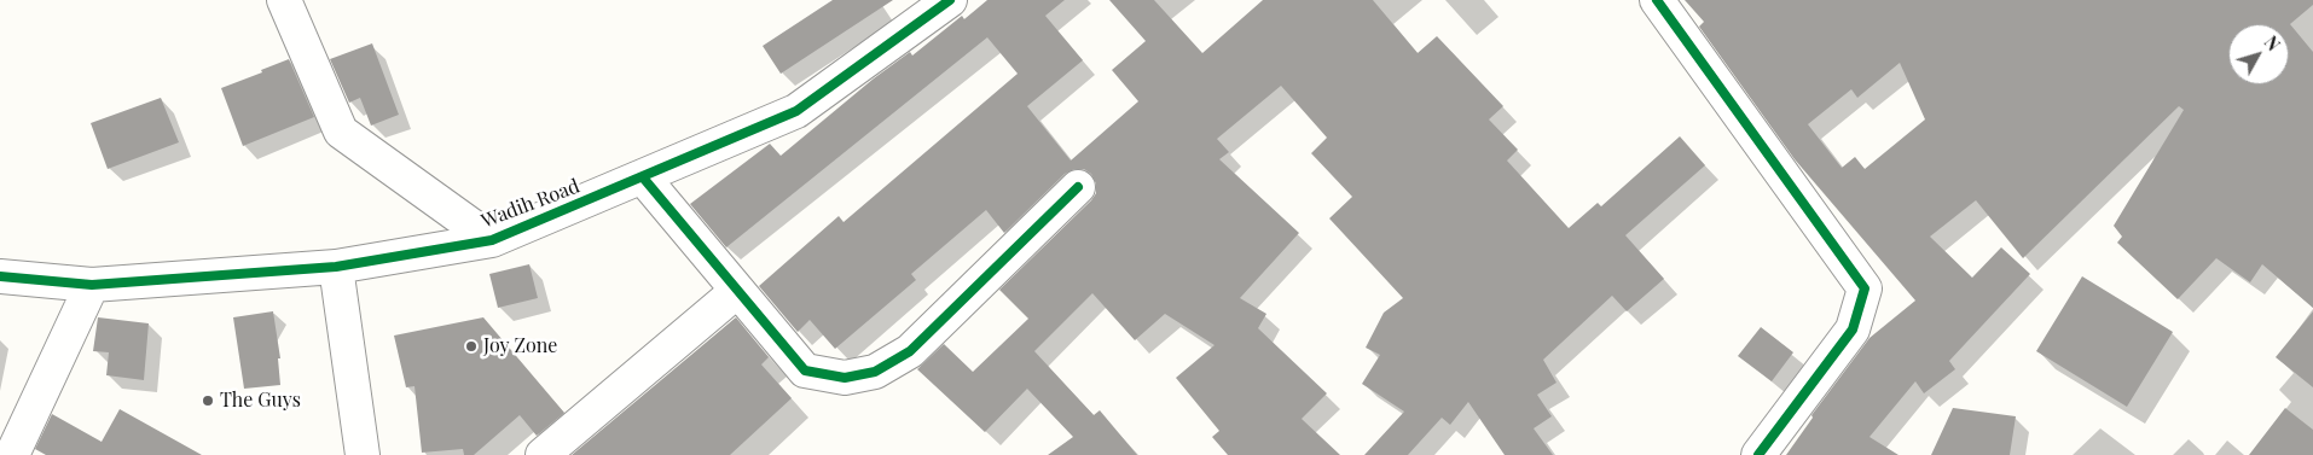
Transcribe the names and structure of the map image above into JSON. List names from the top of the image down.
{
  "streets": {
    "street": ["Wadih Road"]
  },
  "places": ["Joy Zone", "The Guys"],
  "north": "top right"
}
